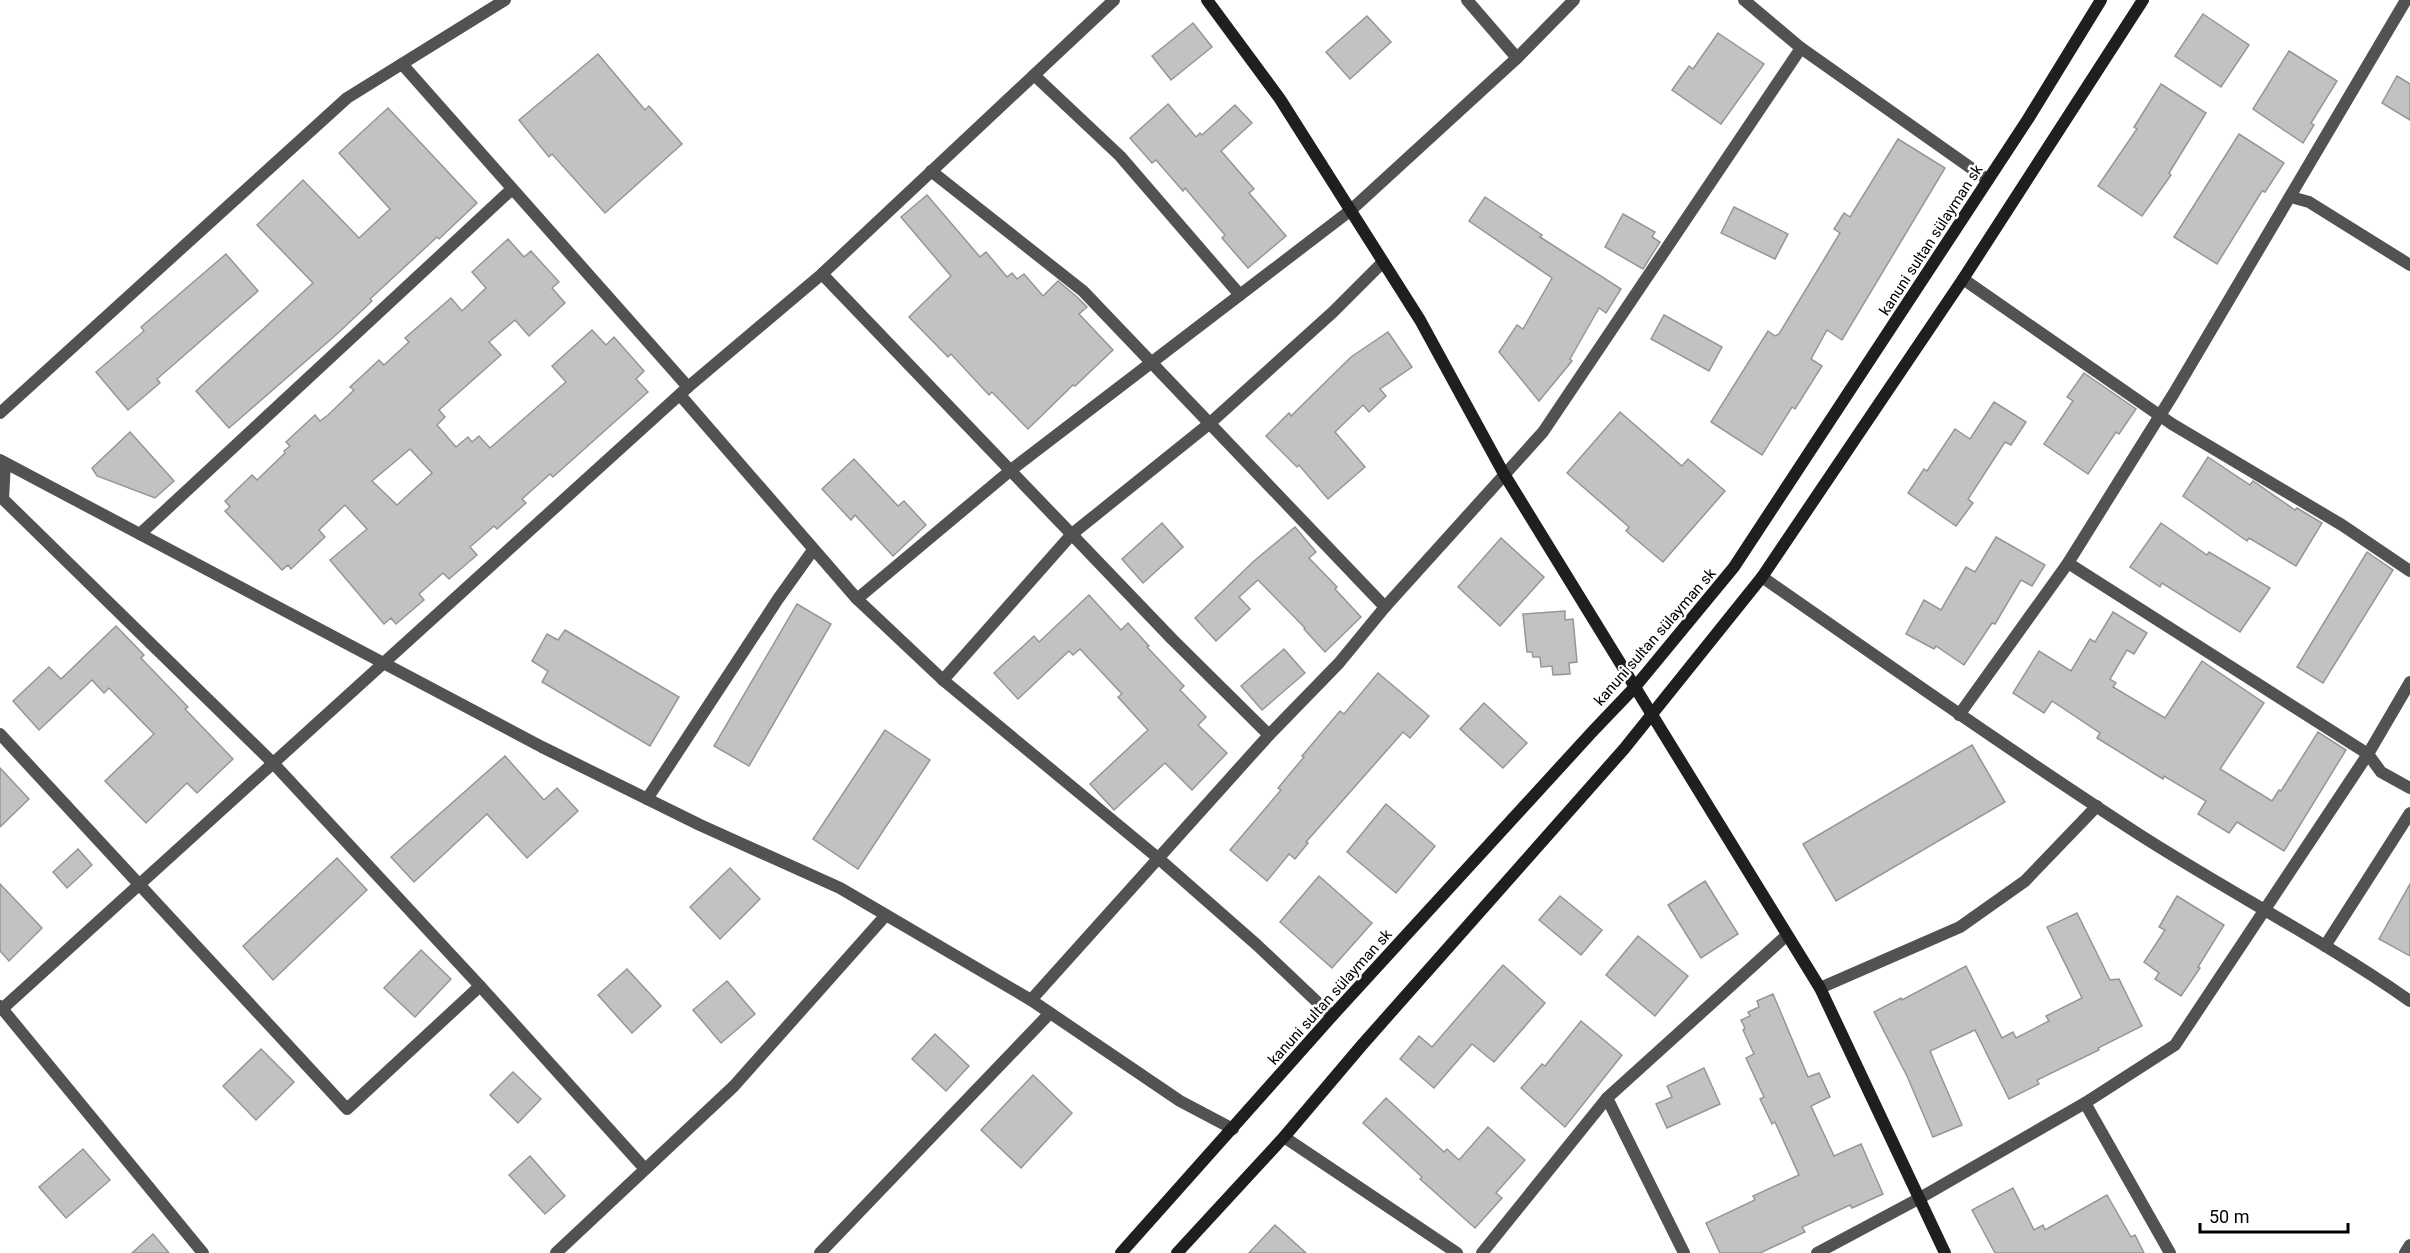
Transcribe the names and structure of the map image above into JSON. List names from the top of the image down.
{
  "streets": {
    "main road": ["kanuni sultan sülayman sk"]
  },
  "scale_bar": "50 m"
}
